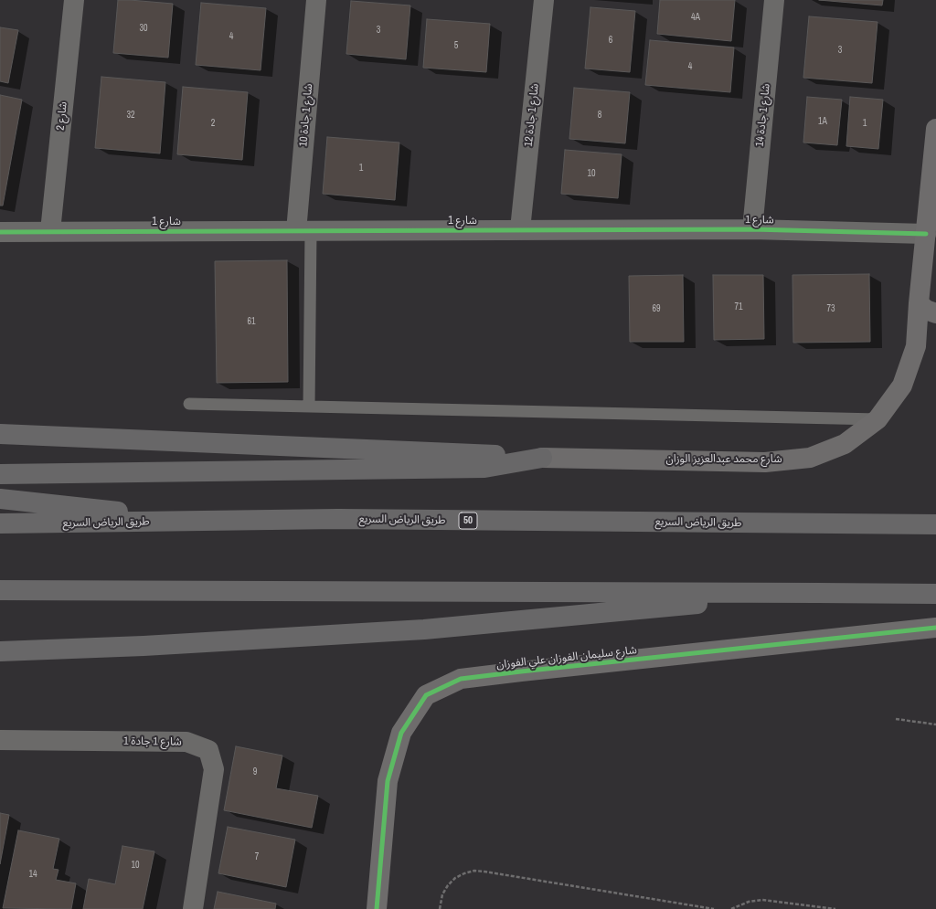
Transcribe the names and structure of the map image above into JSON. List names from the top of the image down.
{
  "streets": {
    "highway": ["طريق الرياض السريع", "50"],
    "street": [
      "شارع 1 جادة 10",
      "شارع 1 جادة 12",
      "شارع 1 جادة 14",
      "شارع 2",
      "شارع 1",
      "شارع محمد عبدالعزيز الوزان",
      "شارع سليمان الفوزان علي الفوزان",
      "شارع 1 جادة 1"
    ]
  },
  "crossings": [
    ["شارع 1 جادة 10", "شارع 1"],
    ["شارع 1 جادة 12", "شارع 1"],
    ["شارع 1 جادة 14", "شارع 1"],
    ["شارع 2", "شارع 1"],
    ["شارع 1", "شارع محمد عبدالعزيز الوزان"]
  ],
  "house_numbers": [
    "4A",
    "30",
    "3",
    "4",
    "6",
    "5",
    "3",
    "4",
    "32",
    "8",
    "1A",
    "2",
    "1",
    "1",
    "10",
    "71",
    "69",
    "73",
    "61",
    "9",
    "7",
    "10",
    "14"
  ]
}
